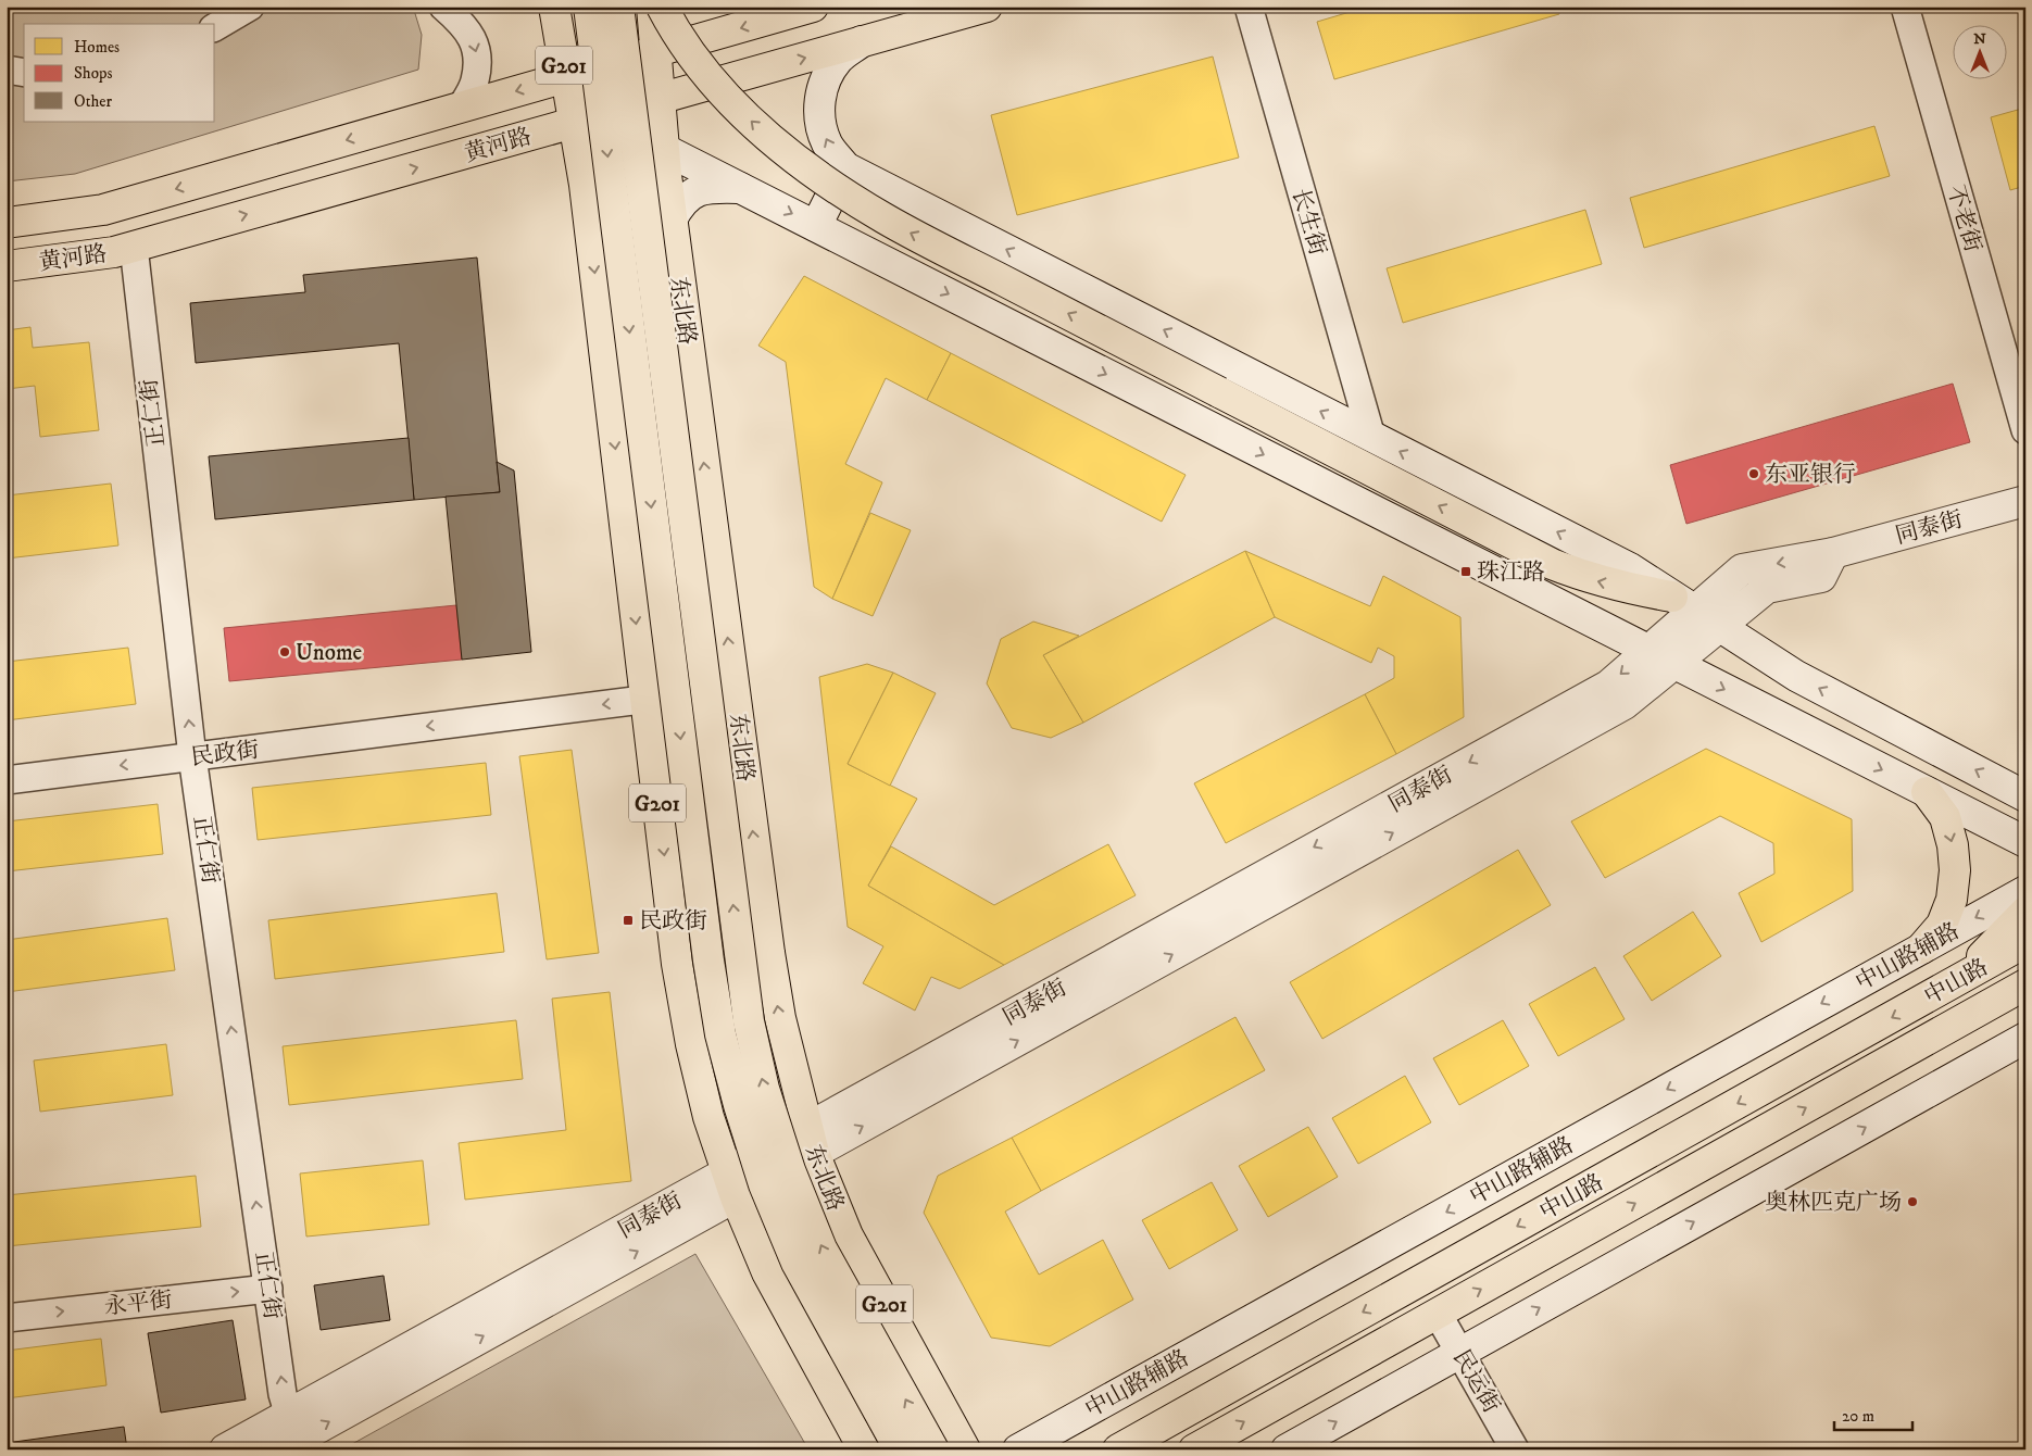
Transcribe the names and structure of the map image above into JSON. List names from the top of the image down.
{
  "streets": {
    "main road": [
      "G201",
      "黄河路",
      "东北路",
      "同泰街",
      "中山路辅路",
      "中山路"
    ],
    "street": [
      "不老街",
      "长生街",
      "正仁街",
      "民政街",
      "永平街",
      "民运街"
    ]
  },
  "crossings": [
    ["G201", "黄河路"],
    ["G201", "同泰街"],
    ["G201", "民政街"],
    ["黄河路", "东北路"],
    ["黄河路", "正仁街"],
    ["东北路", "同泰街"],
    ["东北路", "民政街"],
    ["正仁街", "同泰街"],
    ["正仁街", "民政街"],
    ["正仁街", "永平街"],
    ["中山路", "民运街"]
  ],
  "one_way": ["正仁街", "民政街", "永平街"],
  "places": {
    "other": ["东亚银行", "Unome", "奥林匹克广场"],
    "transit": ["珠江路", "民政街"]
  },
  "legend": ["Homes", "Shops", "Other"],
  "scale_bar": "20 m",
  "north": "top"
}
